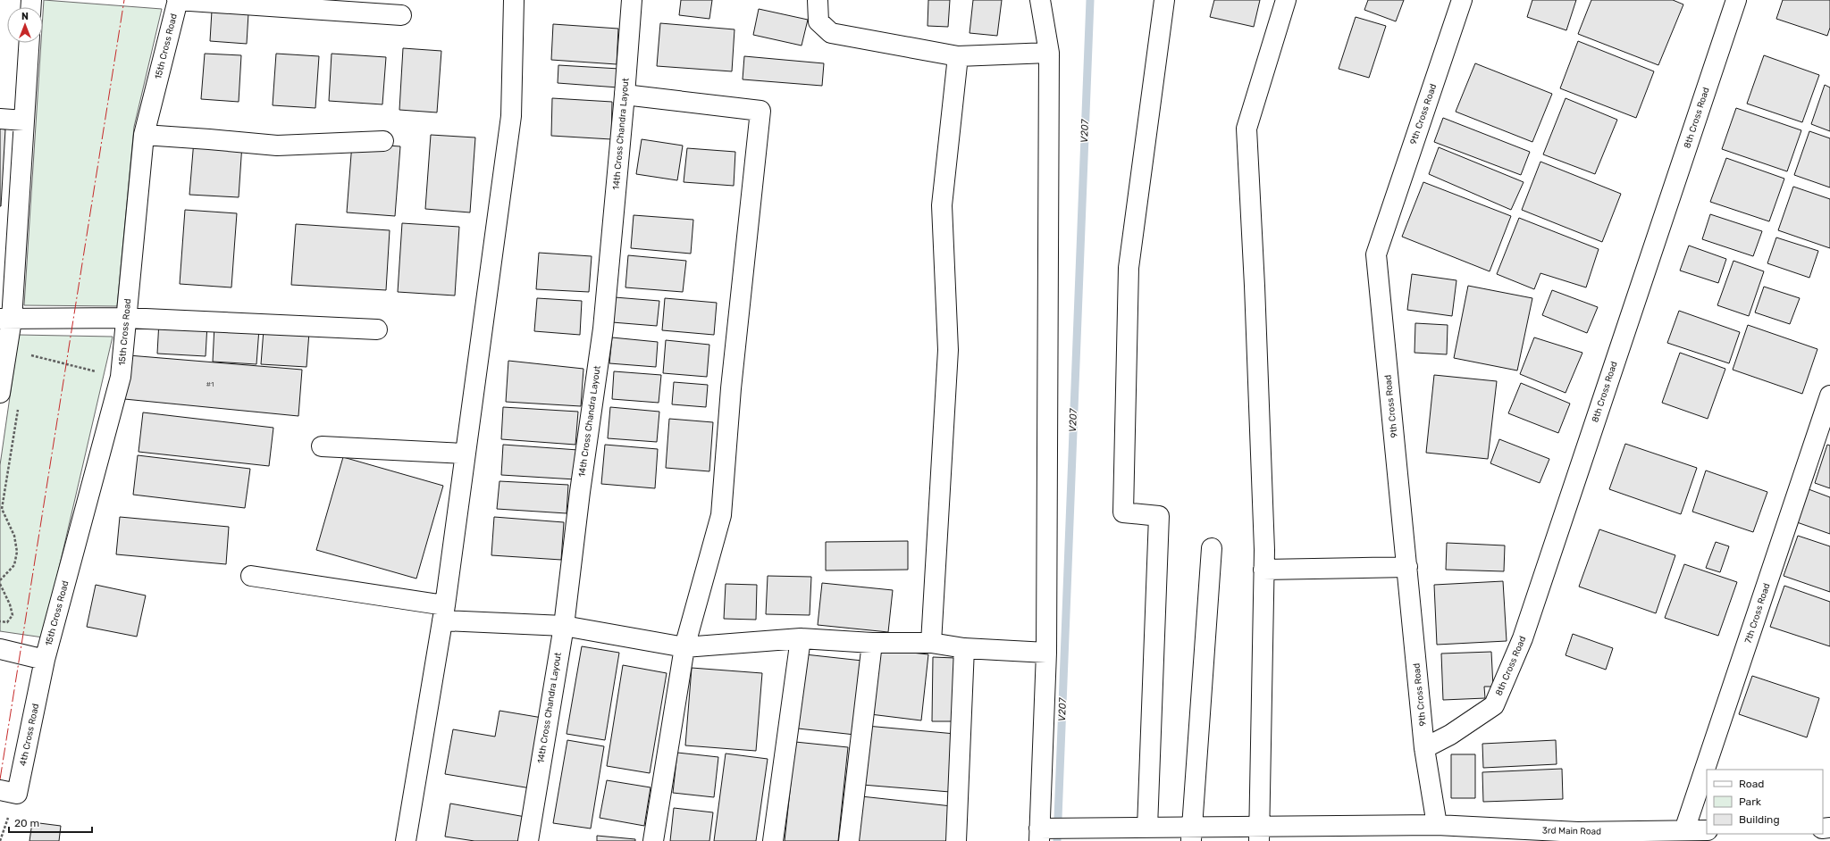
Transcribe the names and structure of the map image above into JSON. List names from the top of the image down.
{
  "streets": {
    "street": [
      "15th Cross Road",
      "9th Cross Road",
      "8th Cross Road",
      "14th Cross Chandra Layout",
      "7th Cross Road",
      "4th Cross Road",
      "3rd Main Road"
    ]
  },
  "crossings": [
    ["15th Cross Road", "4th Cross Road"],
    ["9th Cross Road", "8th Cross Road"],
    ["9th Cross Road", "3rd Main Road"],
    ["7th Cross Road", "3rd Main Road"]
  ],
  "water": ["V207"],
  "house_numbers": ["#1"],
  "legend": ["Road", "Park", "Building"],
  "scale_bar": "20 m",
  "north": "top"
}
